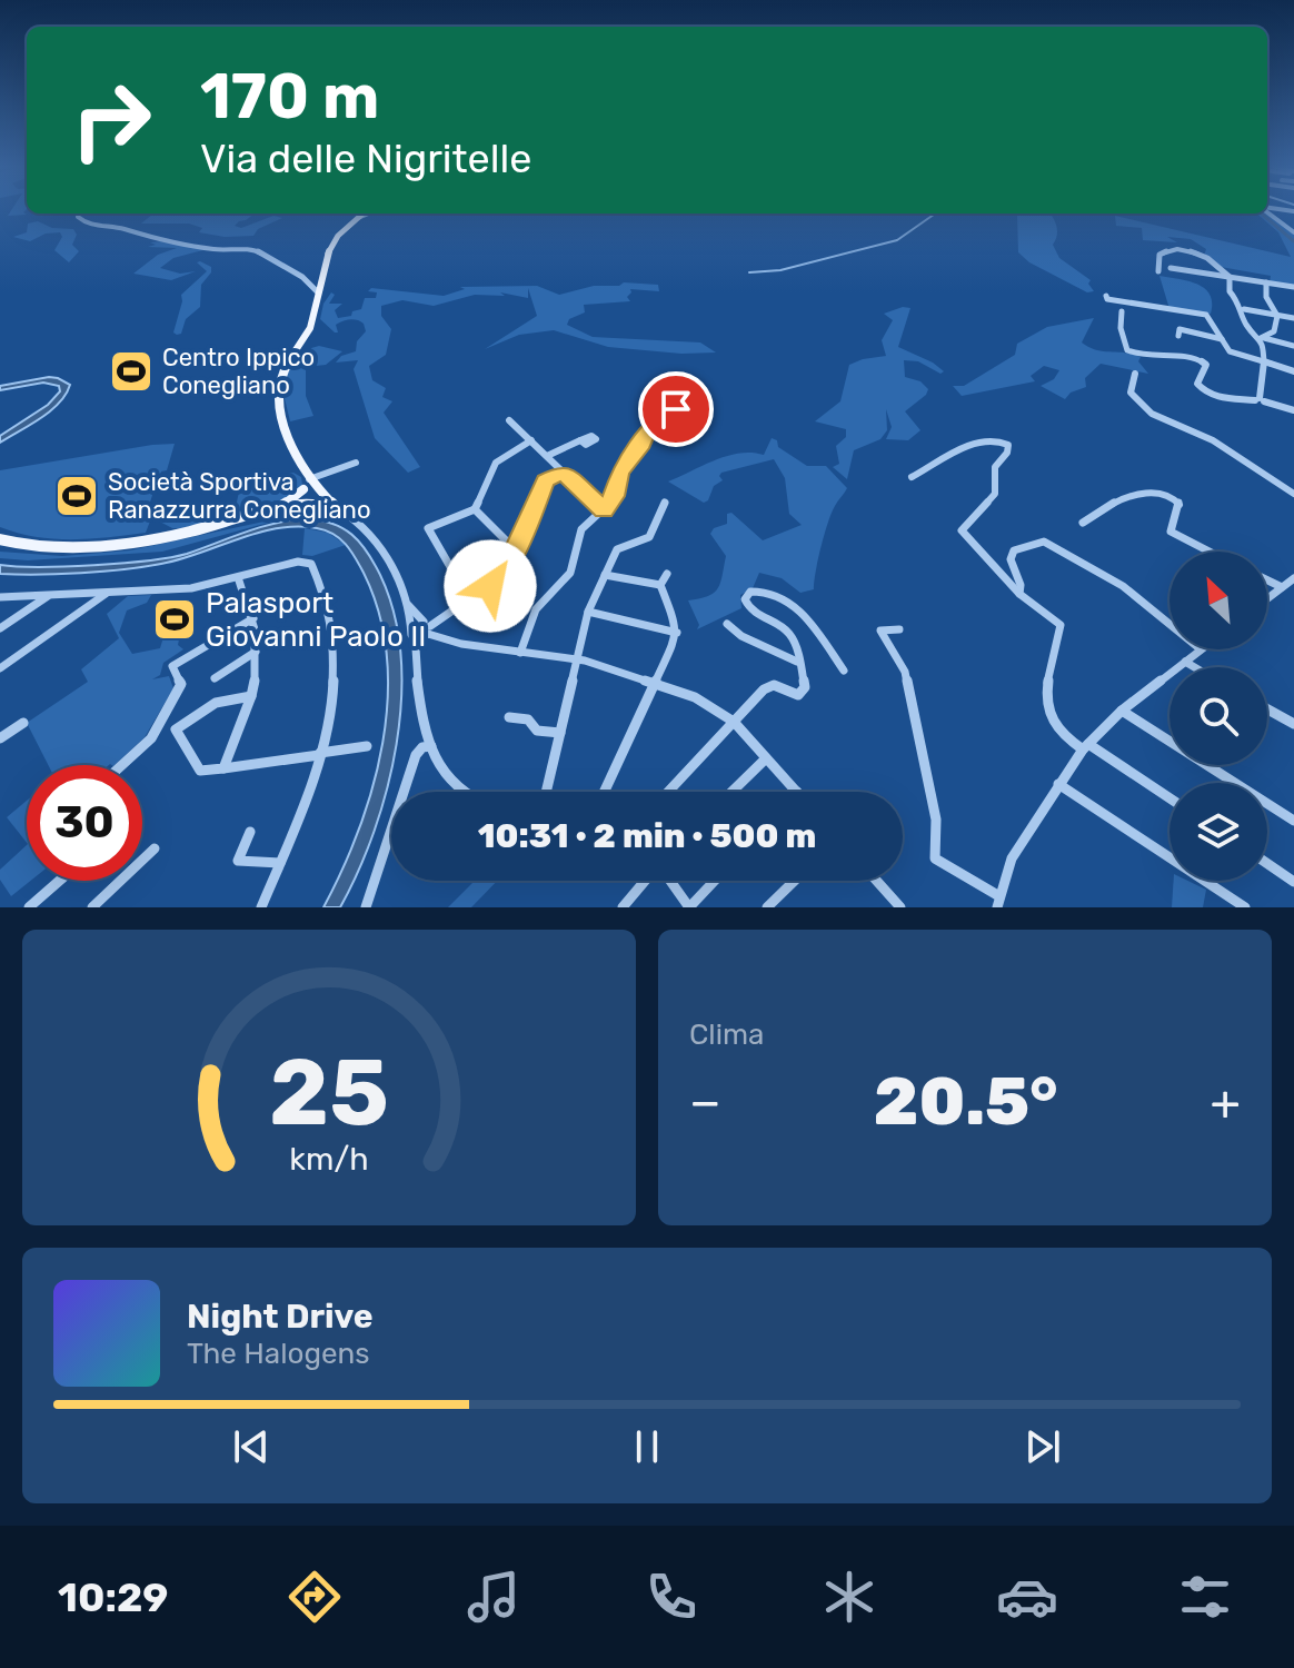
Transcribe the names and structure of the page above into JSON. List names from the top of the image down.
{
  "places": {
    "sports": ["Centro Ippico Conegliano", "Società Sportiva Ranazzurra Conegliano", "Palasport Giovanni Paolo II"]
  },
  "north": "top left",
  "page": {
    "turn": ["170 m", "Via delle Nigritelle"],
    "limit": "30",
    "trip": "10:31 · 2 min · 500 m",
    "tile": "Clima",
    "heat": ["−", "20.5°", "+"],
    "song": ["Night Drive", "The Halogens"],
    "tabs": "10:29",
    "gauge": ["25", "km/h"]
  }
}
